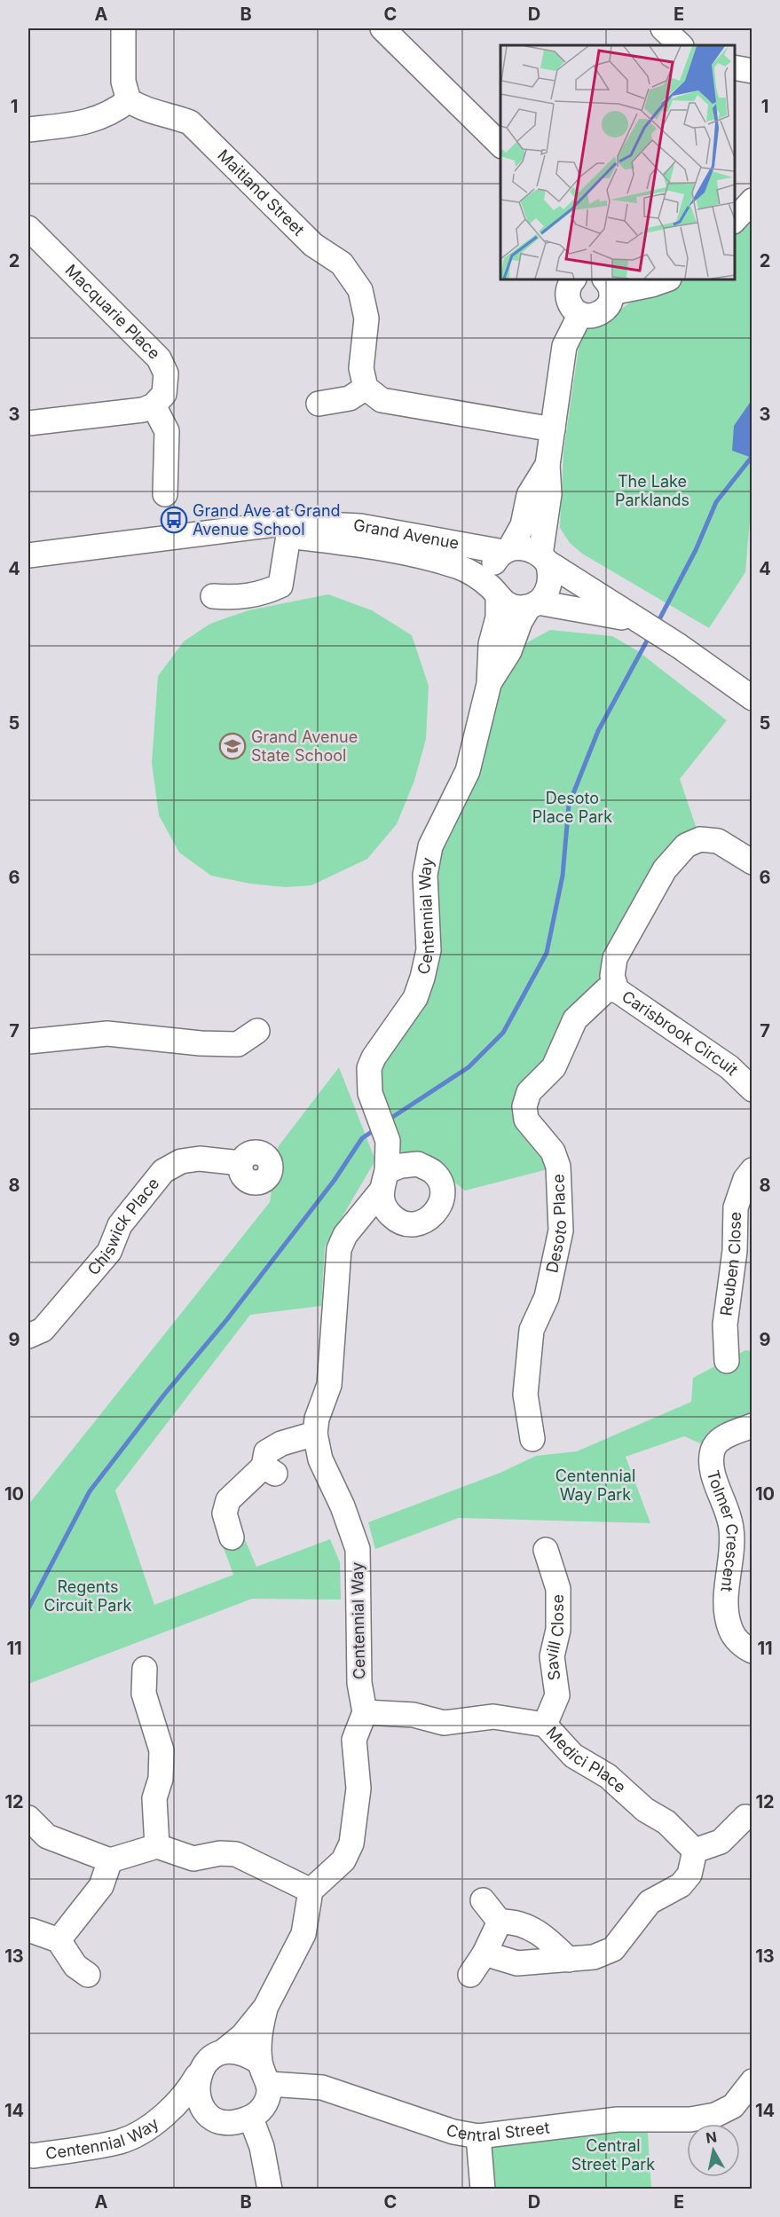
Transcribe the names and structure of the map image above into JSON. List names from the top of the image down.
{
  "streets": {
    "street": [
      "Maitland Street",
      "Macquarie Place",
      "Grand Avenue",
      "Centennial Way",
      "Carisbrook Circuit",
      "Desoto Place",
      "Chiswick Place",
      "Reuben Close",
      "Tolmer Crescent",
      "Savill Close",
      "Medici Place",
      "Central Street"
    ]
  },
  "crossings": [
    ["Grand Avenue", "Centennial Way"],
    ["Centennial Way", "Medici Place"],
    ["Centennial Way", "Central Street"],
    ["Carisbrook Circuit", "Desoto Place"],
    ["Savill Close", "Medici Place"]
  ],
  "parks": [
    "The Lake Parklands",
    "Desoto Place Park",
    "Centennial Way Park",
    "Regents Circuit Park",
    "Central Street Park"
  ],
  "places": {
    "bus stop": ["Grand Ave at Grand Avenue School"],
    "school or university": ["Grand Avenue State School"]
  },
  "north": "top",
  "grid": {
    "columns": [
      "A",
      "B",
      "C",
      "D",
      "E"
    ],
    "rows": [
      "1",
      "2",
      "3",
      "4",
      "5",
      "6",
      "7",
      "8",
      "9",
      "10",
      "11",
      "12",
      "13",
      "14"
    ]
  }
}
